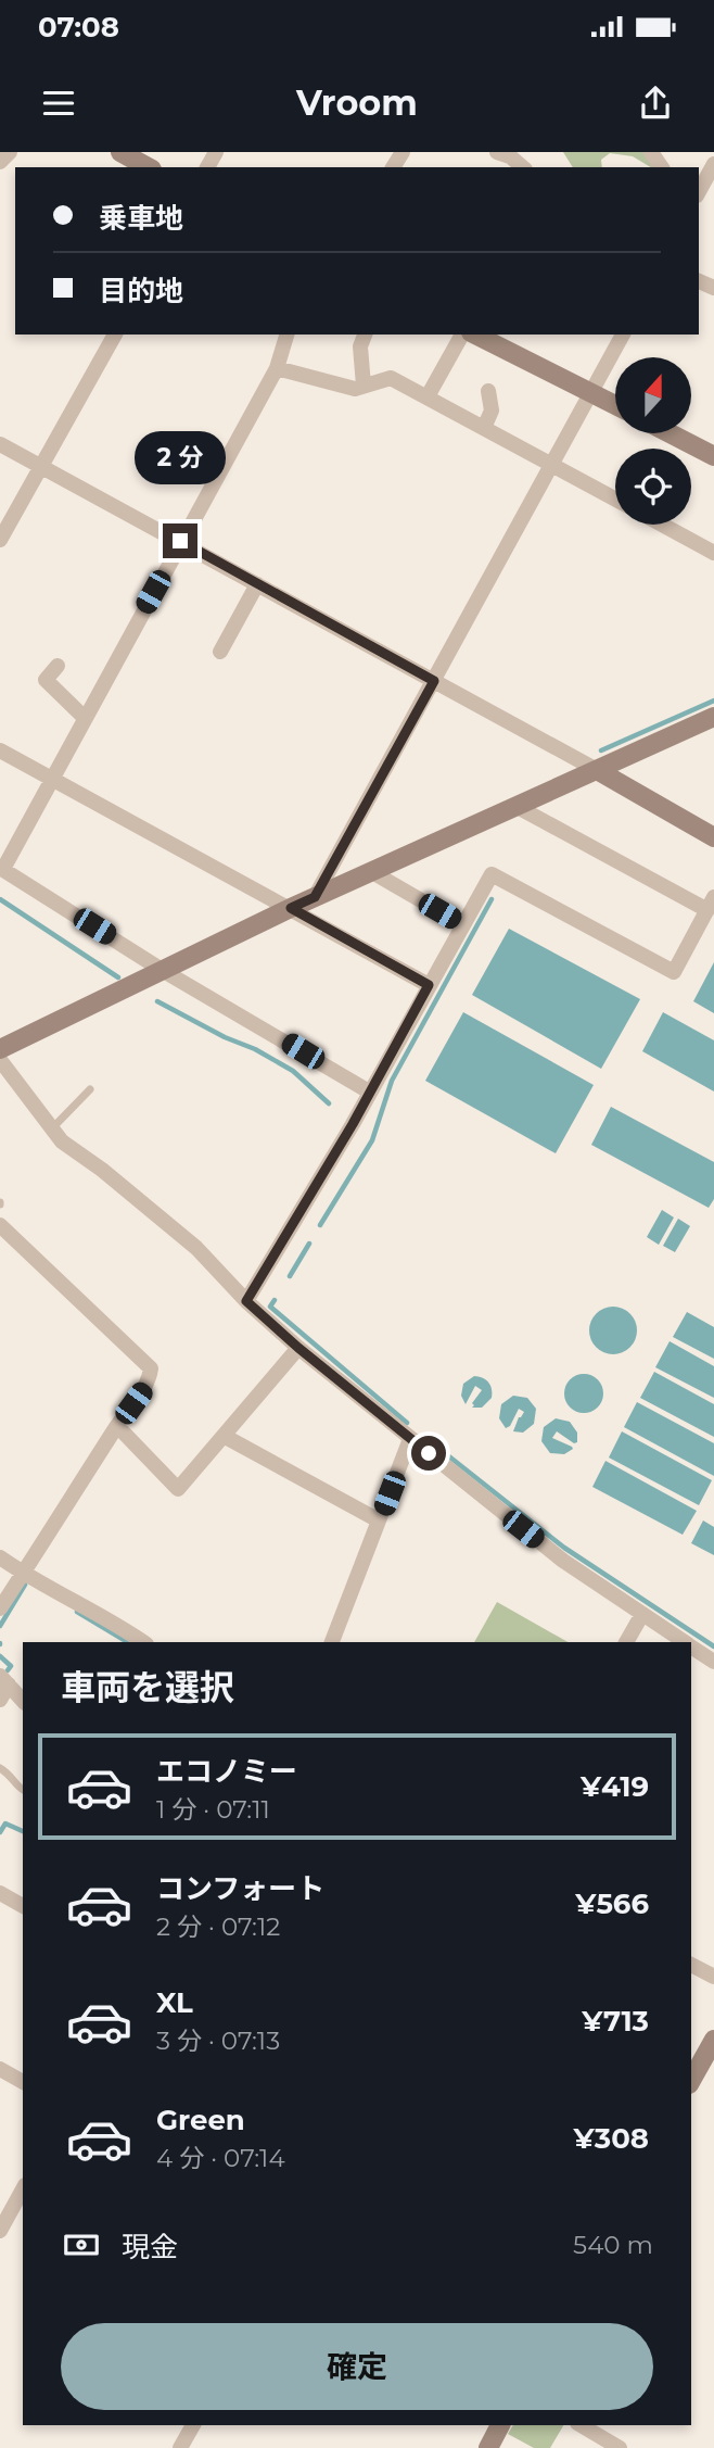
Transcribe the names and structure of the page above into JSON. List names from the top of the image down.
{
  "north": "top",
  "page": {
    "status": "07:08",
    "header": "Vroom",
    "banner": ["乗車地", "目的地"],
    "bubble": "2 分",
    "heading": "車両を選択",
    "list": [
      {
        "name": "エコノミー",
        "note": "1 分 · 07:11",
        "value": "¥419"
      },
      {
        "name": "コンフォート",
        "note": "2 分 · 07:12",
        "value": "¥566"
      },
      {
        "name": "XL",
        "note": "3 分 · 07:13",
        "value": "¥713"
      },
      {
        "name": "Green",
        "note": "4 分 · 07:14",
        "value": "¥308"
      }
    ],
    "pay": ["現金", "540 m"],
    "buttons": "確定"
  }
}
